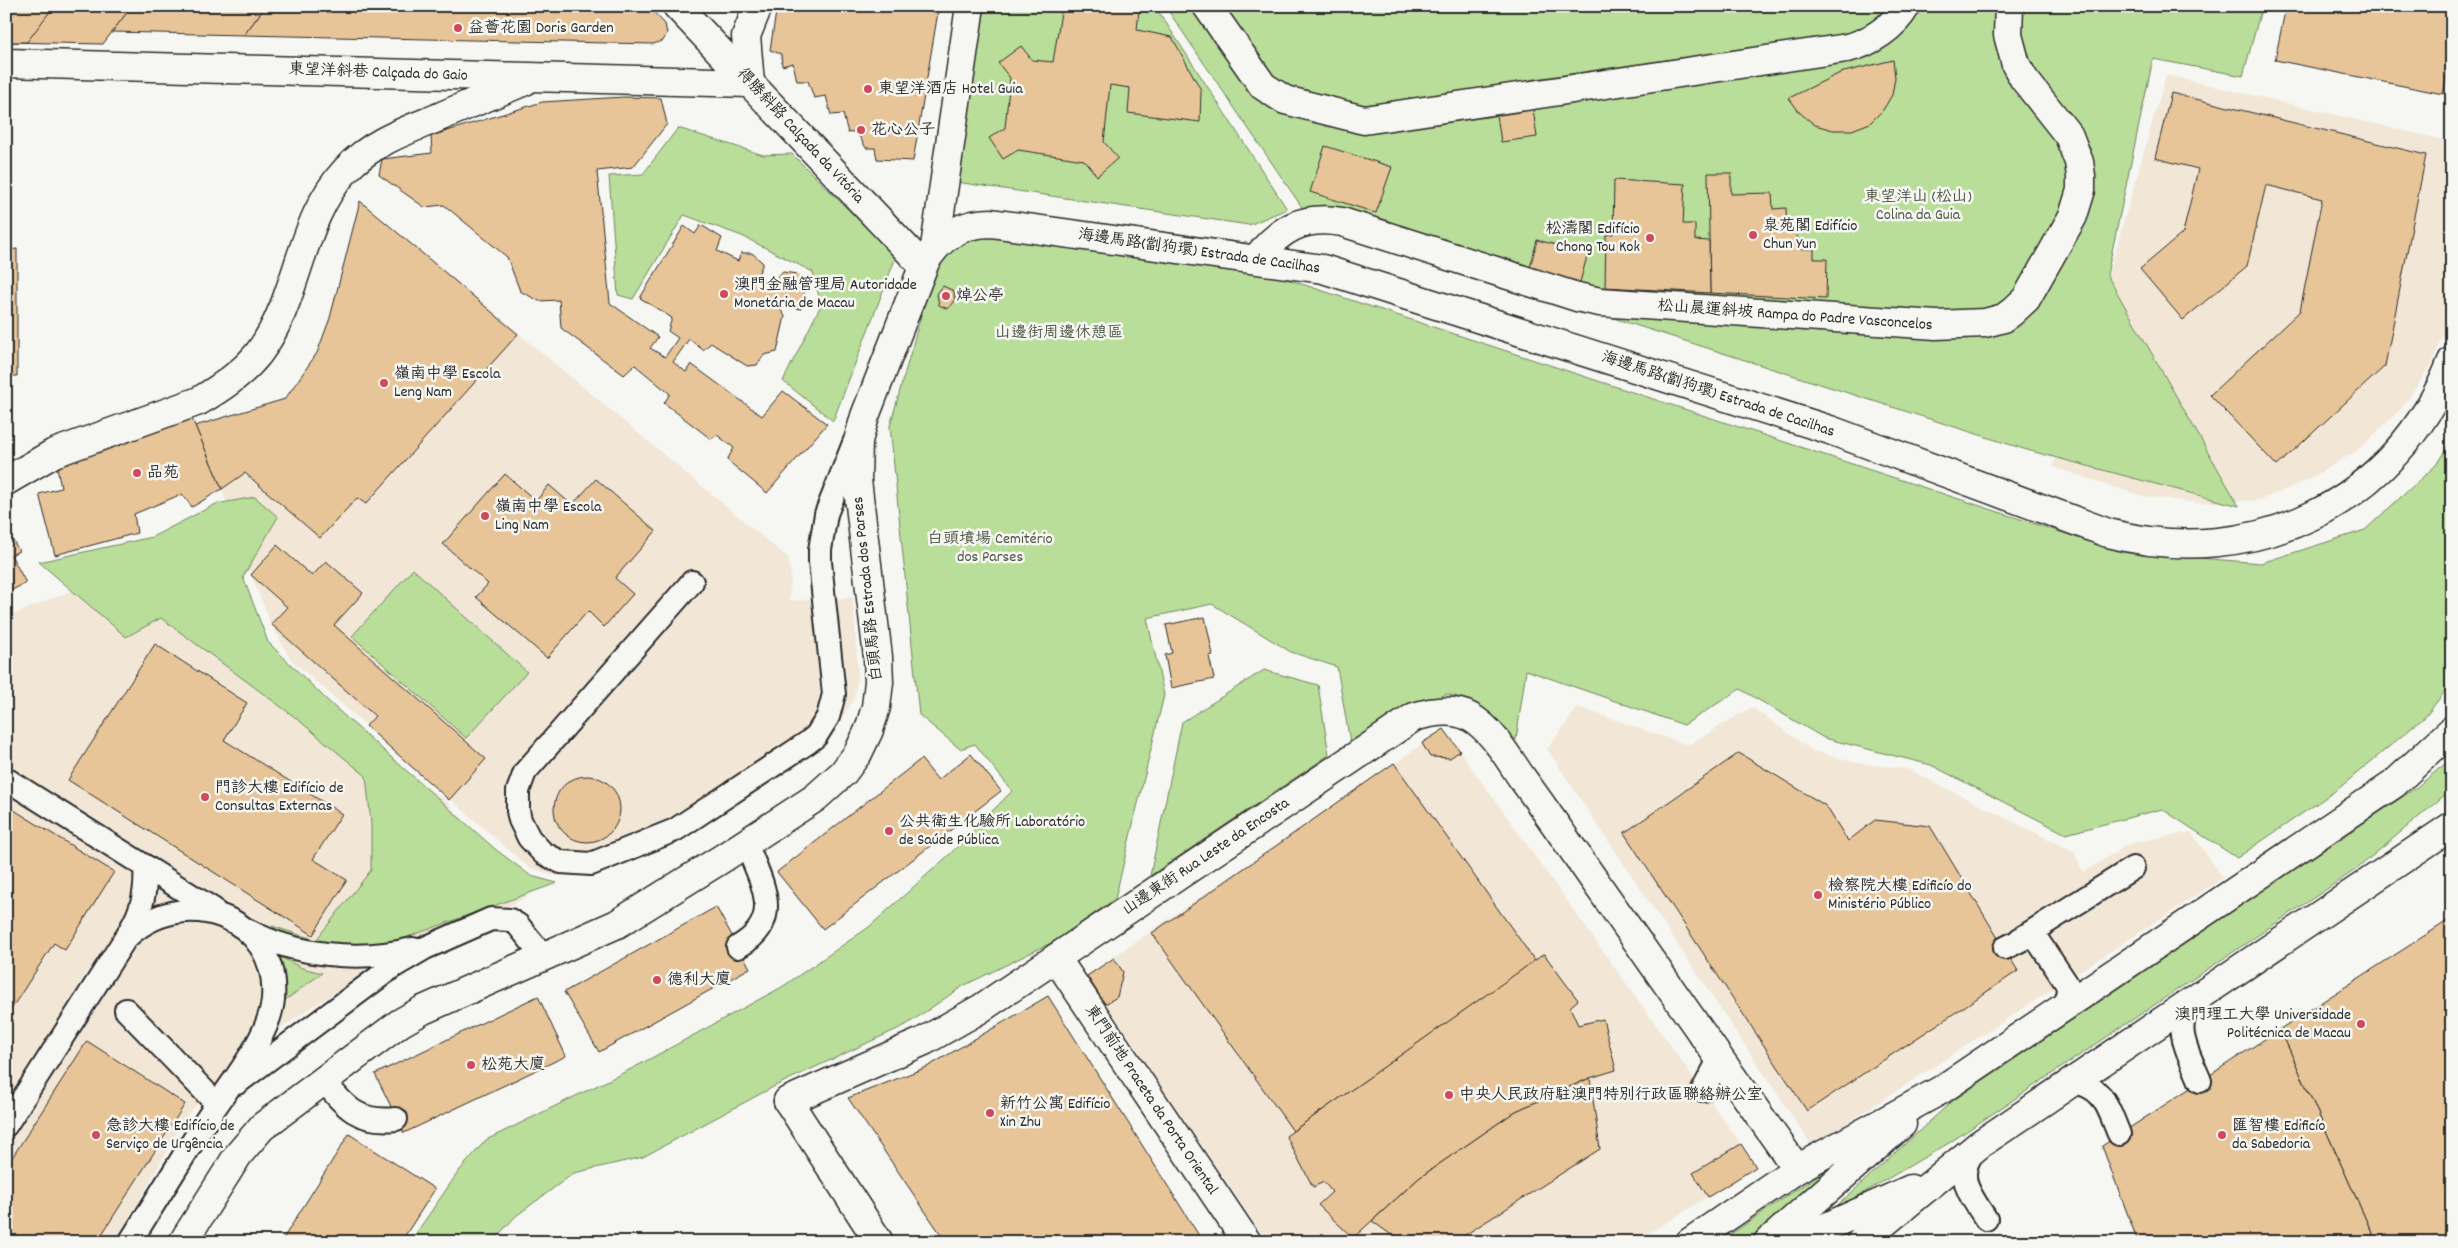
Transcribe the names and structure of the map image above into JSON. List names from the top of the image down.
{
  "streets": {
    "street": [
      "東望洋斜巷 Calçada do Gaio",
      "得勝斜路 Calçada da Vitória",
      "海邊馬路(劏狗環) Estrada de Cacilhas",
      "松山晨運斜坡 Rampa do Padre Vasconcelos",
      "白頭馬路 Estrada dos Parses",
      "山邊東街 Rua Leste da Encosta",
      "東門前地 Praceta da Porta Oriental"
    ]
  },
  "crossings": [
    ["東望洋斜巷 Calçada do Gaio", "得勝斜路 Calçada da Vitória"],
    ["得勝斜路 Calçada da Vitória", "海邊馬路(劏狗環) Estrada de Cacilhas"],
    ["得勝斜路 Calçada da Vitória", "白頭馬路 Estrada dos Parses"],
    ["海邊馬路(劏狗環) Estrada de Cacilhas", "松山晨運斜坡 Rampa do Padre Vasconcelos"],
    ["海邊馬路(劏狗環) Estrada de Cacilhas", "白頭馬路 Estrada dos Parses"],
    ["山邊東街 Rua Leste da Encosta", "東門前地 Praceta da Porta Oriental"]
  ],
  "parks": ["東望洋山 (松山) Colina da Guia", "山邊街周邊休憩區", "白頭墳場 Cemitério dos Parses"],
  "places": [
    "益薈花園 Doris Garden",
    "東望洋酒店 Hotel Guia",
    "花心公子",
    "泉苑閣 Edifício Chun Yun",
    "松濤閣 Edifício Chong Tou Kok",
    "澳門金融管理局 Autoridade Monetária de Macau",
    "焯公亭",
    "嶺南中學 Escola Leng Nam",
    "品苑",
    "嶺南中學 Escola Ling Nam",
    "門診大樓 Edifício de Consultas Externas",
    "公共衛生化驗所 Laboratório de Saúde Pública",
    "檢察院大樓 Edificío do Ministério Público",
    "德利大廈",
    "澳門理工大學 Universidade Politécnica de Macau",
    "松苑大廈",
    "中央人民政府駐澳門特別行政區聯絡辦公室",
    "新竹公寓 Edifício Xin Zhu",
    "急診大樓 Edifício de Serviço de Urgência",
    "匯智樓 Edificío da Sabedoria"
  ]
}
